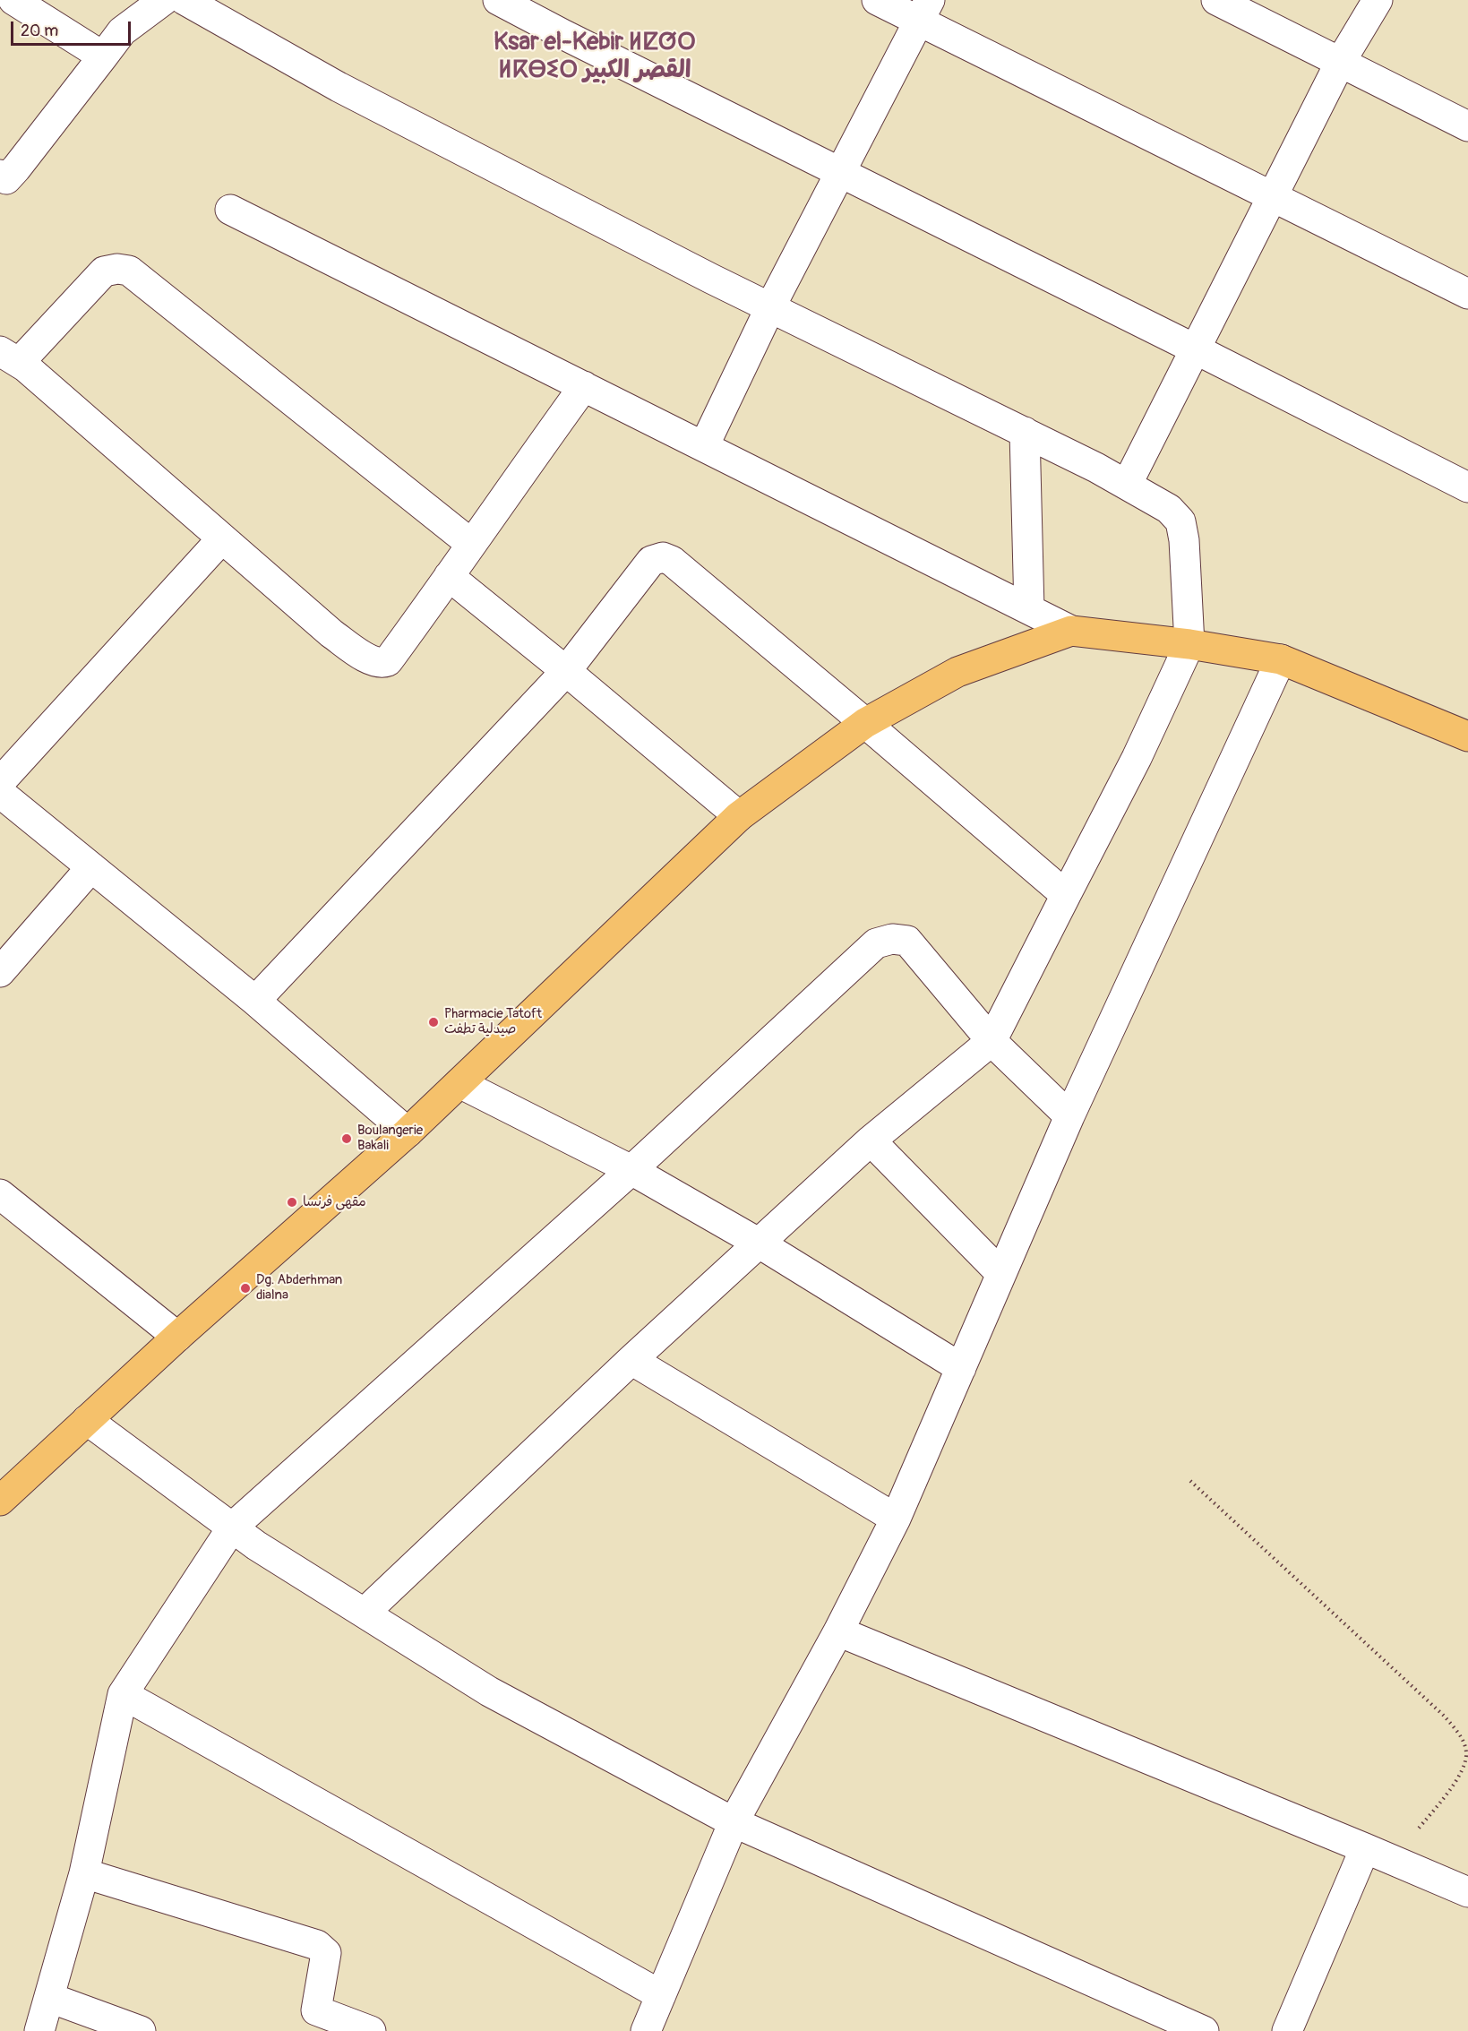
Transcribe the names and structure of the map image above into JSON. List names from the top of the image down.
{
  "districts": ["Ksar el-Kebir ⵍⵇⵚⵔ ⵍⴽⴱⵉⵔ القصر الكبير"],
  "places": [
    "Pharmacie Tatoft صيدلية تطفت",
    "Boulangerie Bakali",
    "مقهى فرنسا",
    "Dg. Abderhman dialna"
  ],
  "scale_bar": "20 m"
}
